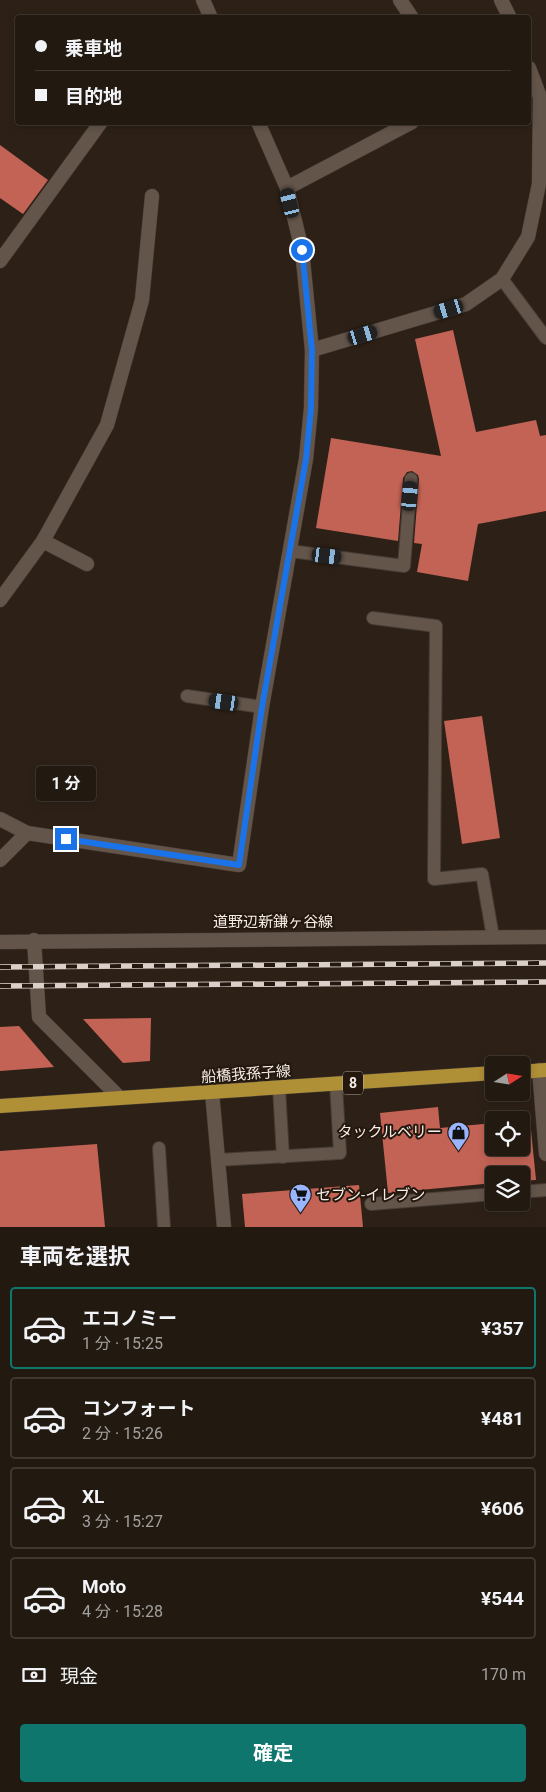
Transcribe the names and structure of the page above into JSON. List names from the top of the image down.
{
  "streets": {
    "main road": ["船橋我孫子線", "8"],
    "street": ["道野辺新鎌ヶ谷線"]
  },
  "places": {
    "shop": ["タックルベリー"],
    "supermarket": ["セブン-イレブン"]
  },
  "north": "right",
  "page": {
    "banner": ["乗車地", "目的地"],
    "bubble": "1 分",
    "heading": "車両を選択",
    "list": [
      {
        "name": "エコノミー",
        "note": "1 分 · 15:25",
        "value": "¥357"
      },
      {
        "name": "コンフォート",
        "note": "2 分 · 15:26",
        "value": "¥481"
      },
      {
        "name": "XL",
        "note": "3 分 · 15:27",
        "value": "¥606"
      },
      {
        "name": "Moto",
        "note": "4 分 · 15:28",
        "value": "¥544"
      }
    ],
    "pay": ["現金", "170 m"],
    "buttons": "確定"
  }
}
